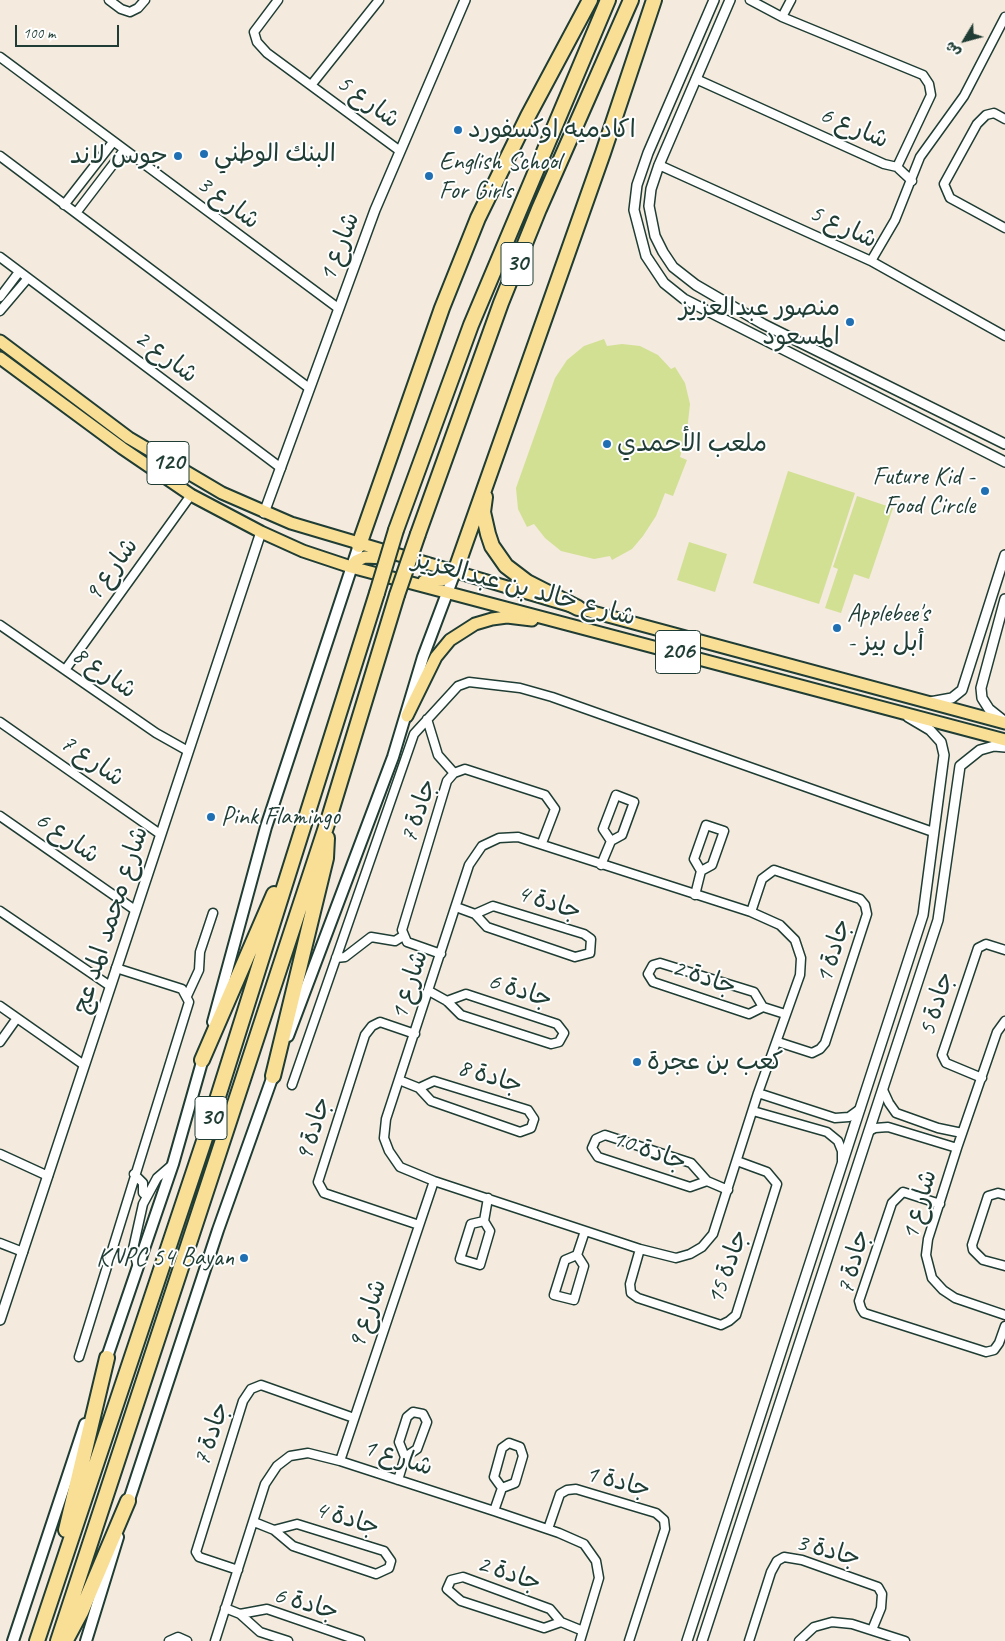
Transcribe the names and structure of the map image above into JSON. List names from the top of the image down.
{
  "streets": {
    "highway": ["30"],
    "main road": ["120", "شارع خالد بن عبدالعزيز", "206"],
    "street": [
      "شارع 5",
      "شارع 6",
      "شارع 3",
      "شارع 1",
      "شارع 2",
      "شارع 9",
      "شارع 8",
      "شارع 7",
      "جادة 7",
      "جادة 4",
      "شارع محمد المد عج",
      "جادة 1",
      "جادة 2",
      "جادة 6",
      "جادة 5",
      "جادة 8",
      "جادة 9",
      "جادة 10",
      "جادة 15",
      "جادة 3"
    ]
  },
  "crossings": [
    ["شارع 5", "شارع 1"],
    ["شارع 6", "شارع محمد المد عج"],
    ["شارع 3", "شارع 1"],
    ["شارع 1", "شارع 2"],
    ["شارع 1", "120"],
    ["شارع 1", "شارع 9"],
    ["شارع 1", "جادة 7"],
    ["شارع 1", "جادة 4"],
    ["شارع 1", "جادة 1"],
    ["شارع 1", "جادة 2"],
    ["شارع 1", "جادة 6"],
    ["شارع 1", "جادة 5"],
    ["شارع 1", "جادة 8"],
    ["شارع 1", "جادة 9"],
    ["شارع 1", "جادة 10"],
    ["شارع 1", "جادة 15"],
    ["120", "شارع 9"],
    ["120", "شارع خالد بن عبدالعزيز"],
    ["120", "شارع محمد المد عج"],
    ["شارع 9", "شارع 8"],
    ["شارع 9", "جادة 7"],
    ["شارع 9", "جادة 9"],
    ["شارع 8", "شارع محمد المد عج"],
    ["شارع 7", "شارع محمد المد عج"]
  ],
  "places": [
    "اكادميه اوكسفورد",
    "البنك الوطني",
    "جوس لاند",
    "English School For Girls",
    "منصور عبدالعزيز المسعود",
    "ملعب الأحمدي",
    "Future Kid - Food Circle",
    "Applebee's - أبل بيز",
    "Pink Flamingo",
    "كعب بن عجرة",
    "KNPC 54 Bayan"
  ],
  "scale_bar": "100 m",
  "north": "bottom left"
}
